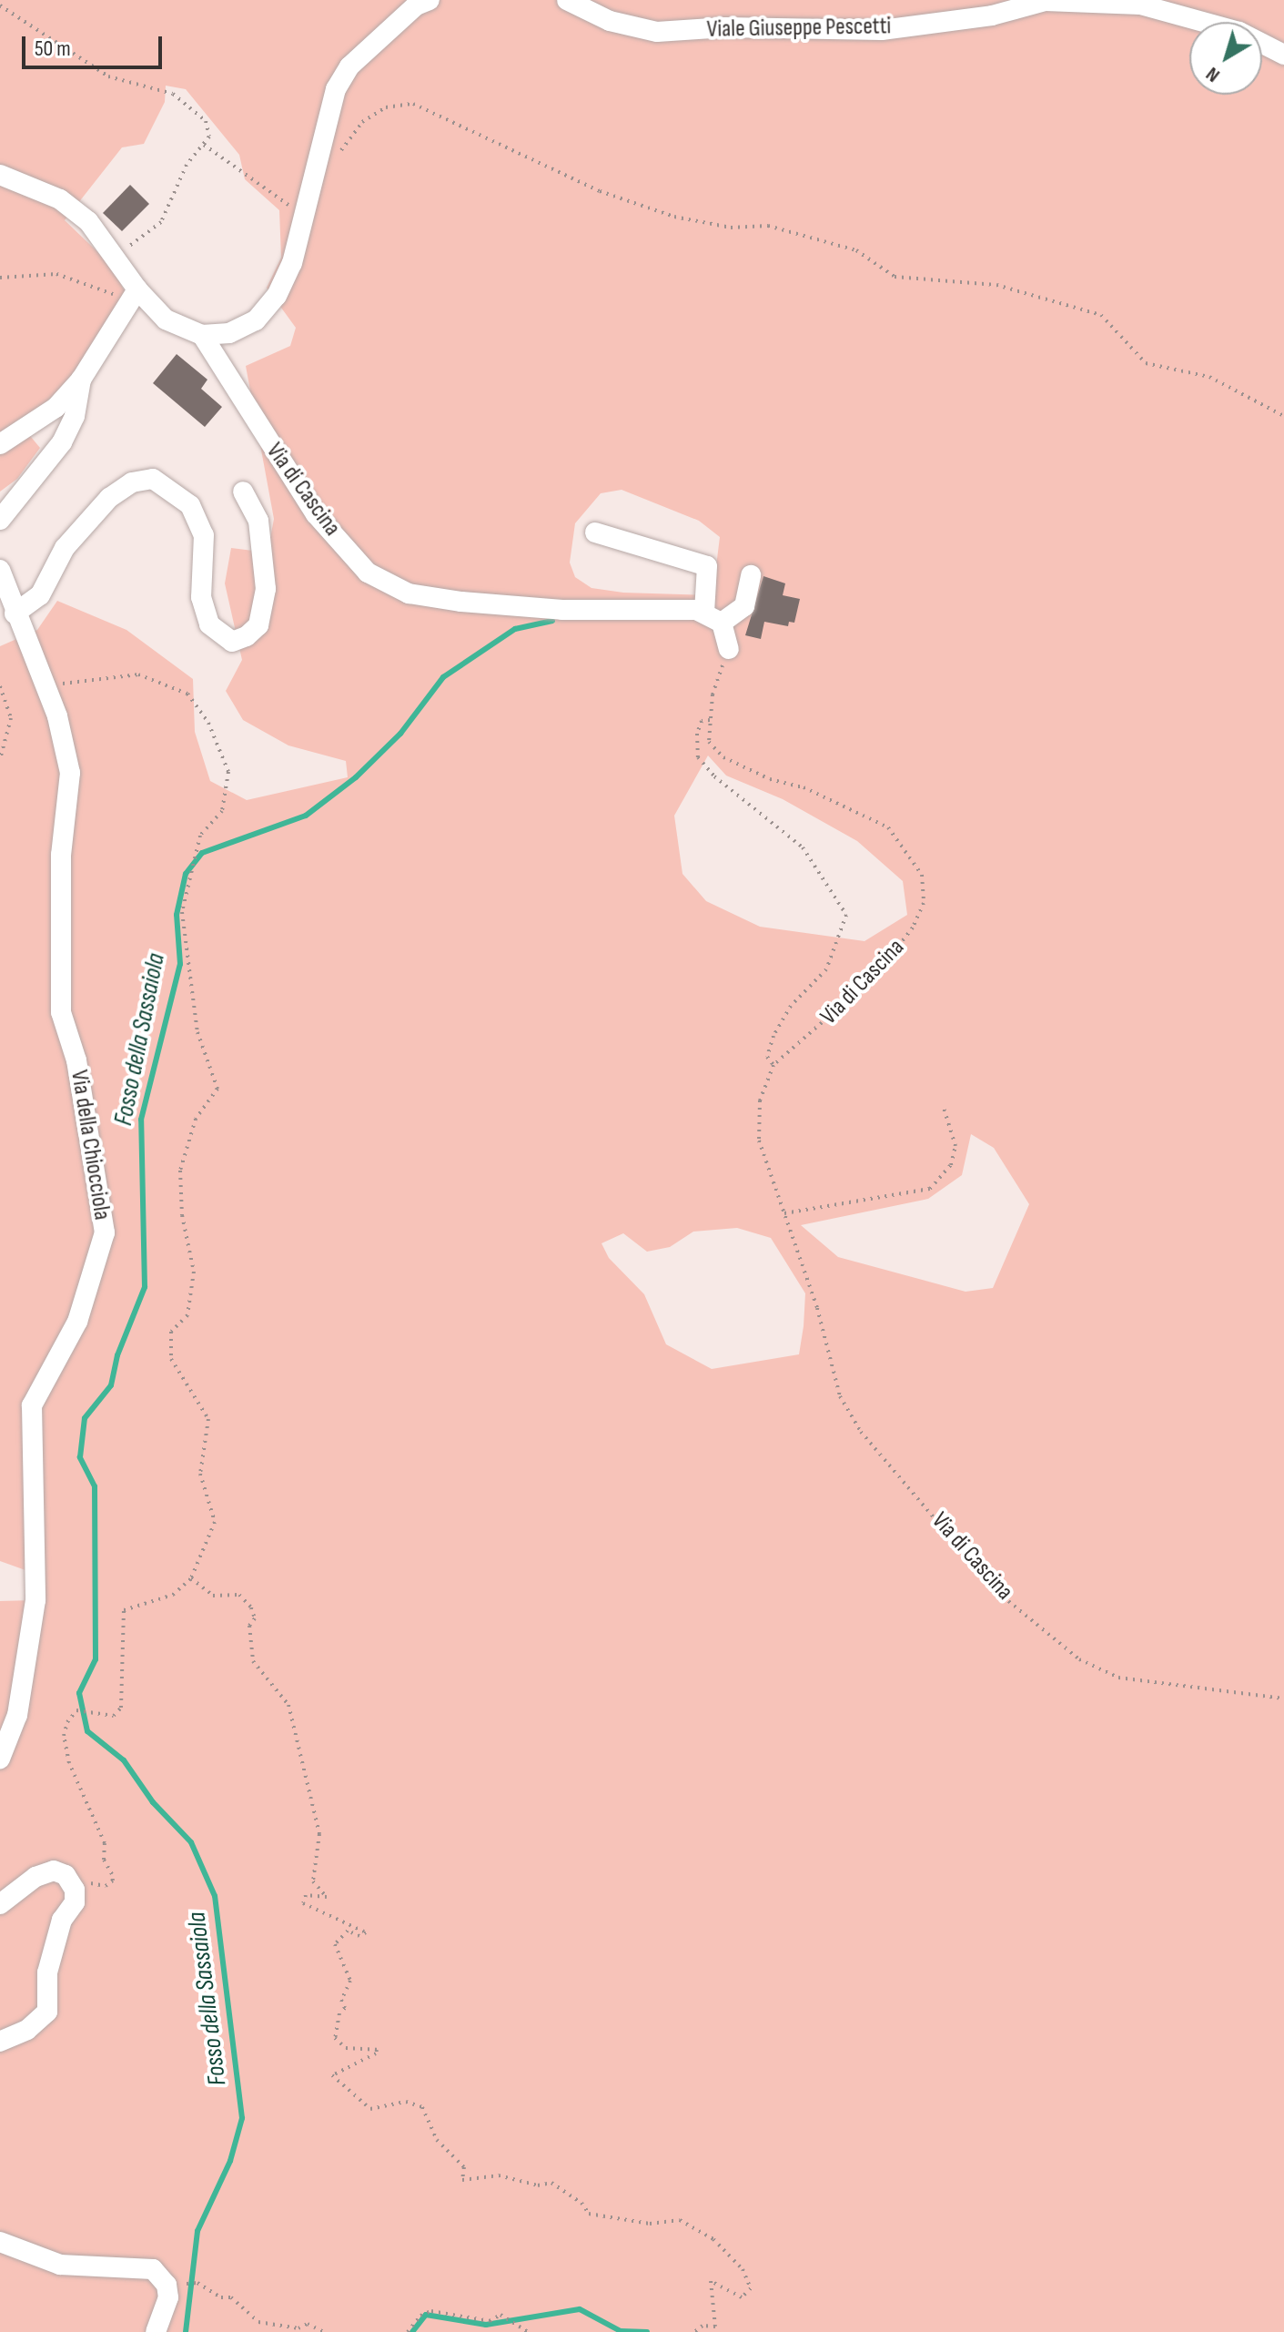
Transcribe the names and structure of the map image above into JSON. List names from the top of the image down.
{
  "streets": {
    "street": ["Viale Giuseppe Pescetti", "Via di Cascina", "Via della Chiocciola"]
  },
  "water": ["Fosso della Sassaiola"],
  "scale_bar": "50 m",
  "north": "bottom left"
}
